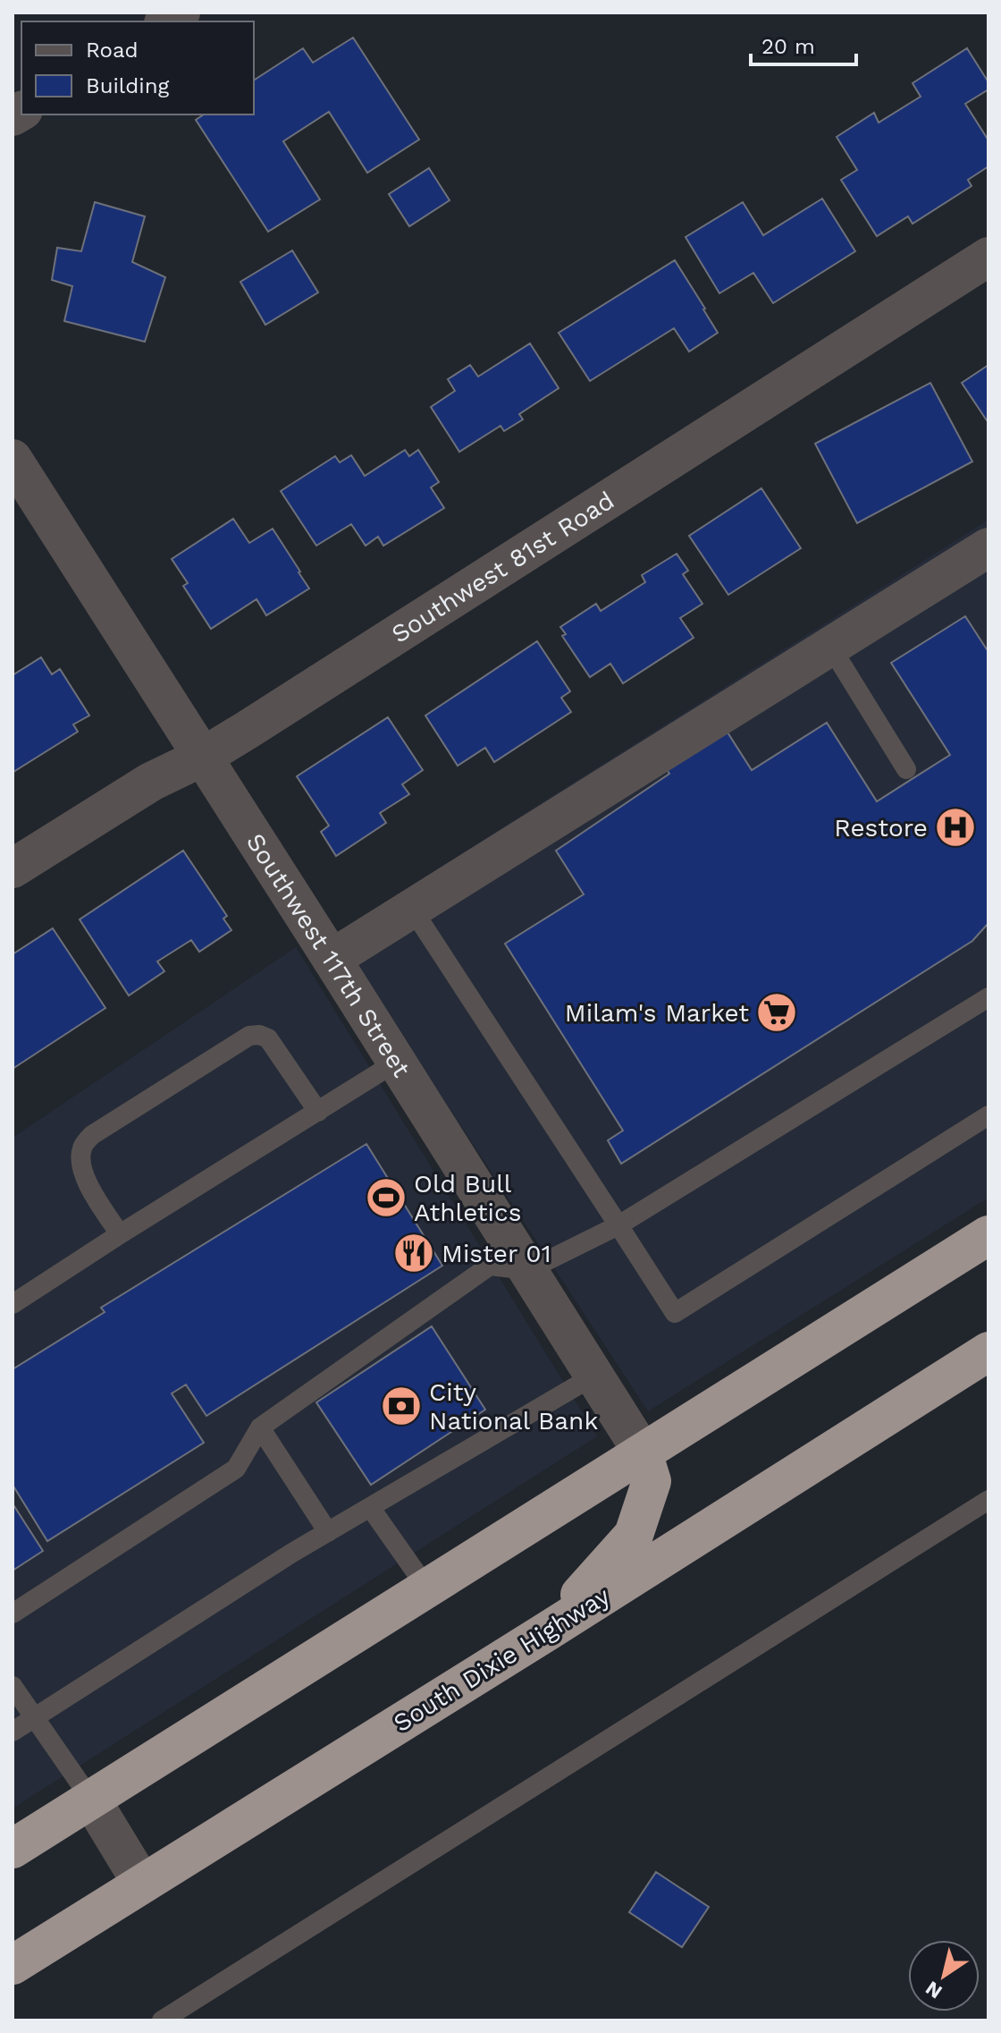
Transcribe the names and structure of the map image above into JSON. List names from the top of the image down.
{
  "streets": {
    "highway": ["South Dixie Highway"],
    "street": ["Southwest 81st Road", "Southwest 117th Street"]
  },
  "crossings": [
    ["Southwest 81st Road", "Southwest 117th Street"]
  ],
  "places": {
    "hospital": ["Restore"],
    "supermarket": ["Milam's Market"],
    "sports": ["Old Bull Athletics"],
    "restaurant": ["Mister 01"],
    "bank": ["City National Bank"]
  },
  "legend": ["Road", "Building"],
  "scale_bar": "20 m",
  "north": "bottom left"
}
